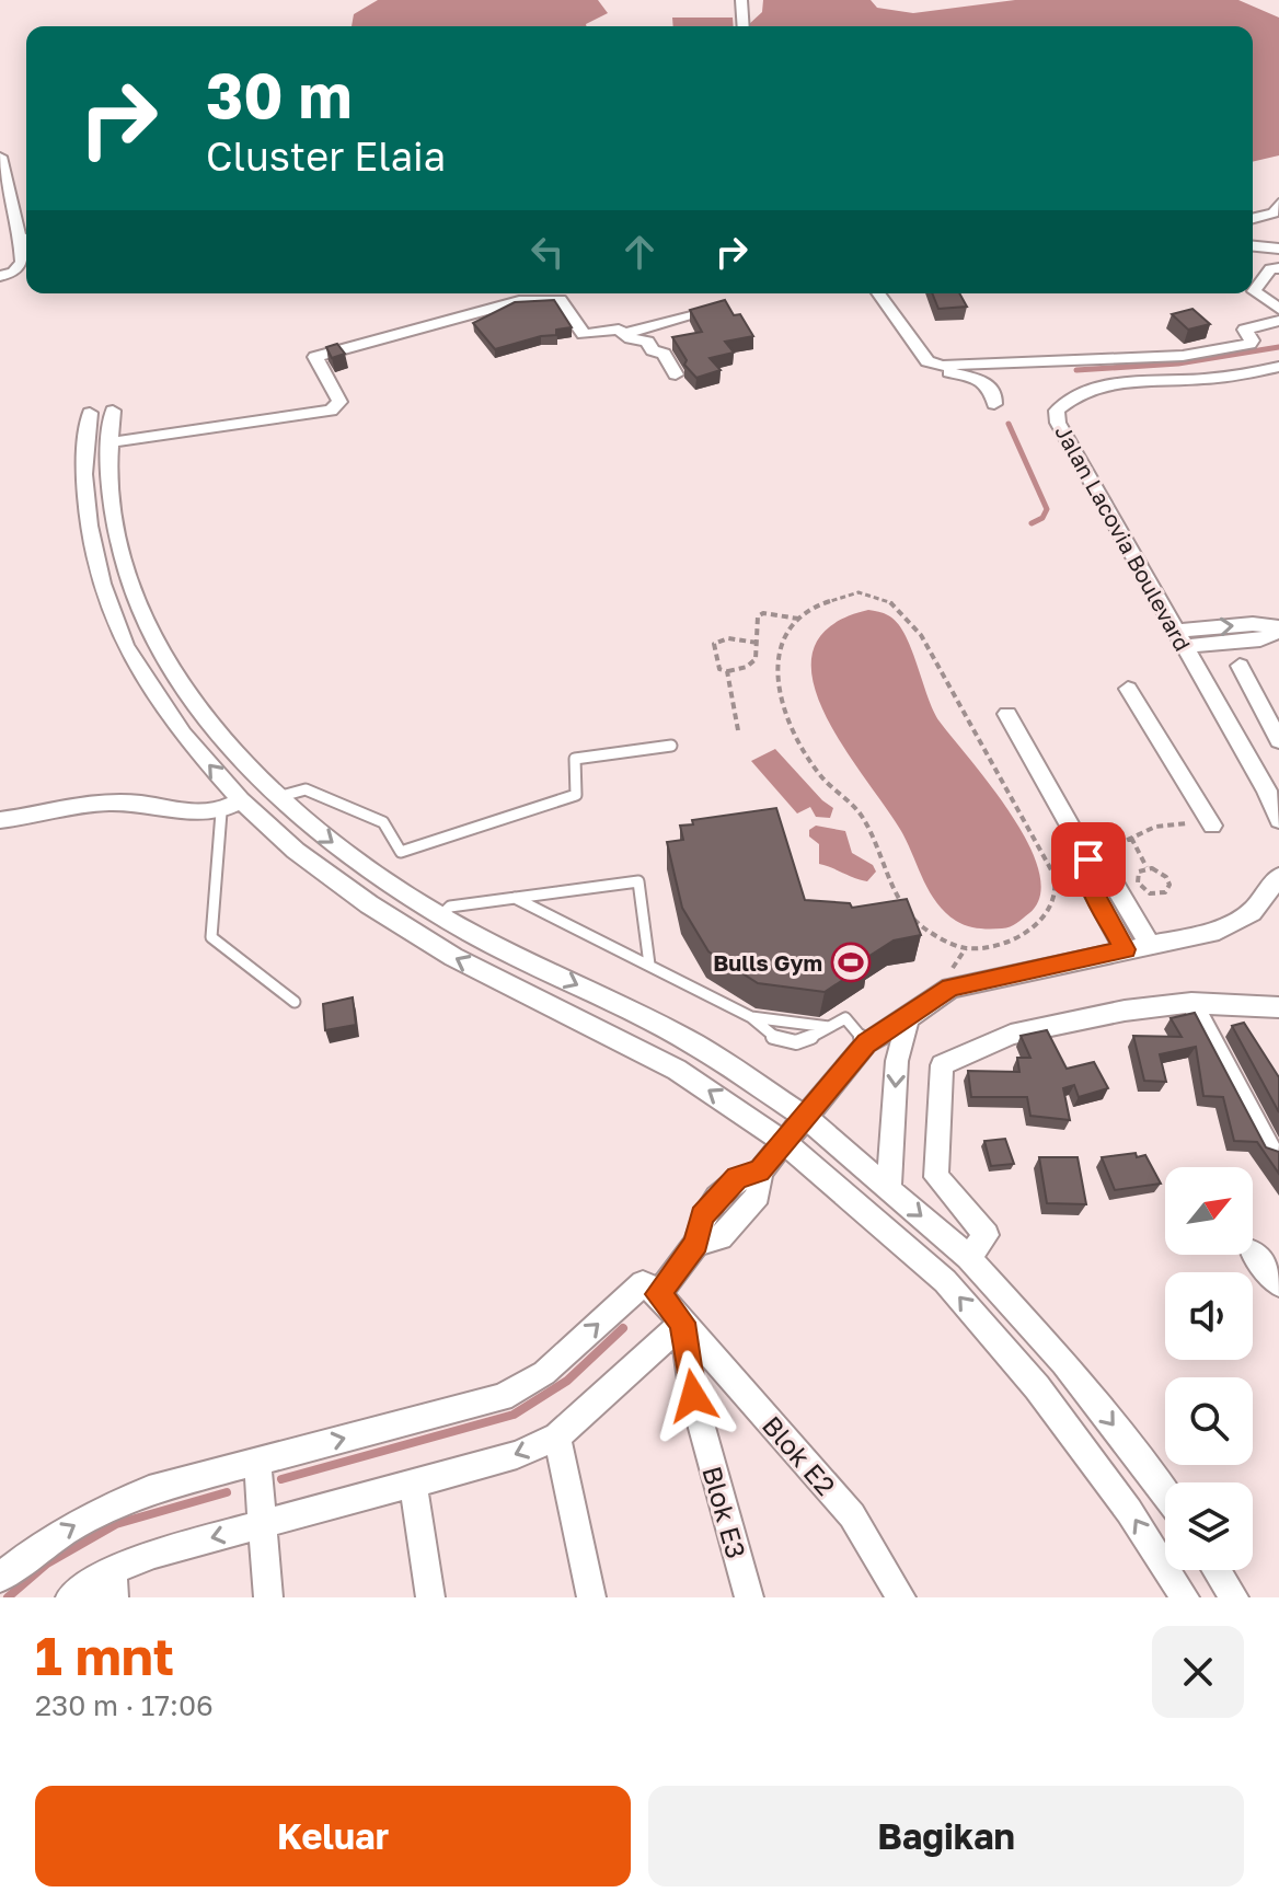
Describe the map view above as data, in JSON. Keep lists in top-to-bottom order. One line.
{"streets":{"street":["Jalan Lacovia Boulevard","Blok E2","Blok E3"]},"crossings":[["Blok E2","Blok E3"]],"places":{"sports":["Bulls Gym"]},"north":"top right","page":{"turn":["30 m","Cluster Elaia"],"heading":["1 mnt","230 m · 17:06"],"buttons":["Keluar","Bagikan"]}}
